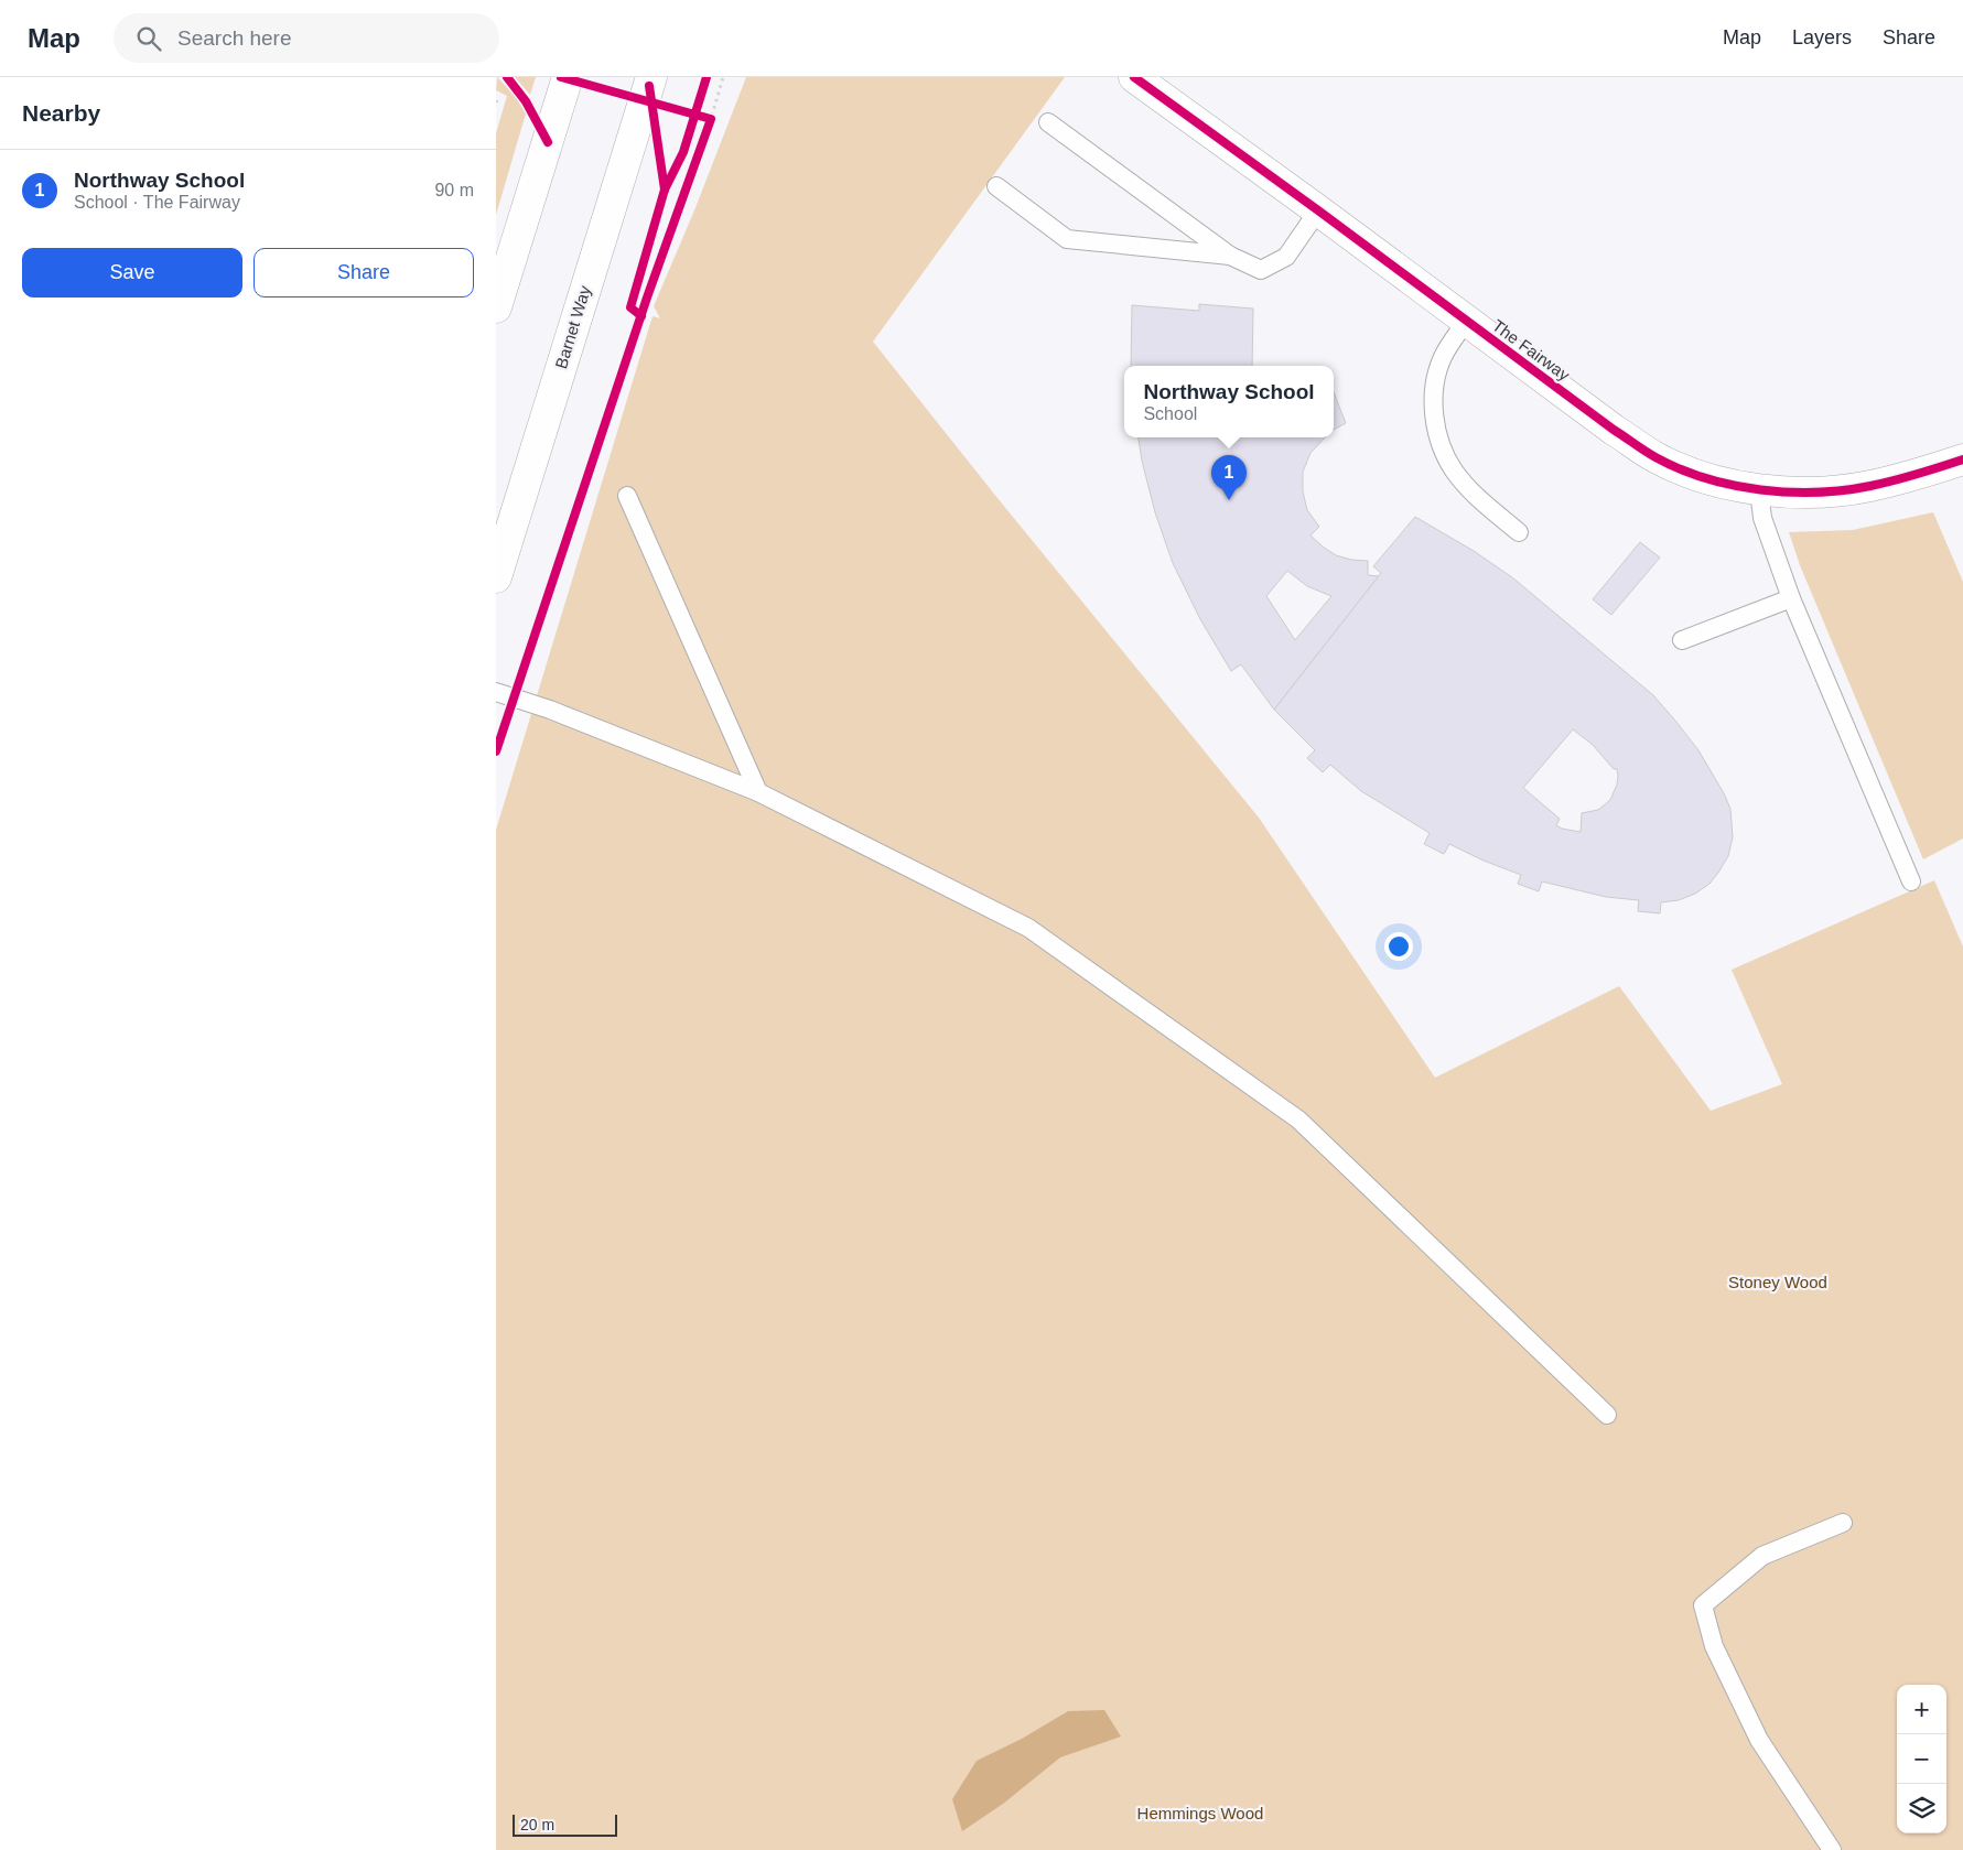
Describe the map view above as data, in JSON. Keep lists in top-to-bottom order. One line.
{"streets":{"main road":["Barnet Way","The Fairway"]},"parks":["Stoney Wood","Hemmings Wood"],"scale_bar":"20 m","page":{"header":"Map","search":"Search here","nav":["Map","Layers","Share"],"heading":"Nearby","list":[{"mark":"1","name":"Northway School","note":"School · The Fairway","value":"90 m"}],"buttons":["Save","Share"],"popup":["Northway School","School"],"pins":"1","map_buttons":["+","−"],"scale":"20 m"}}
